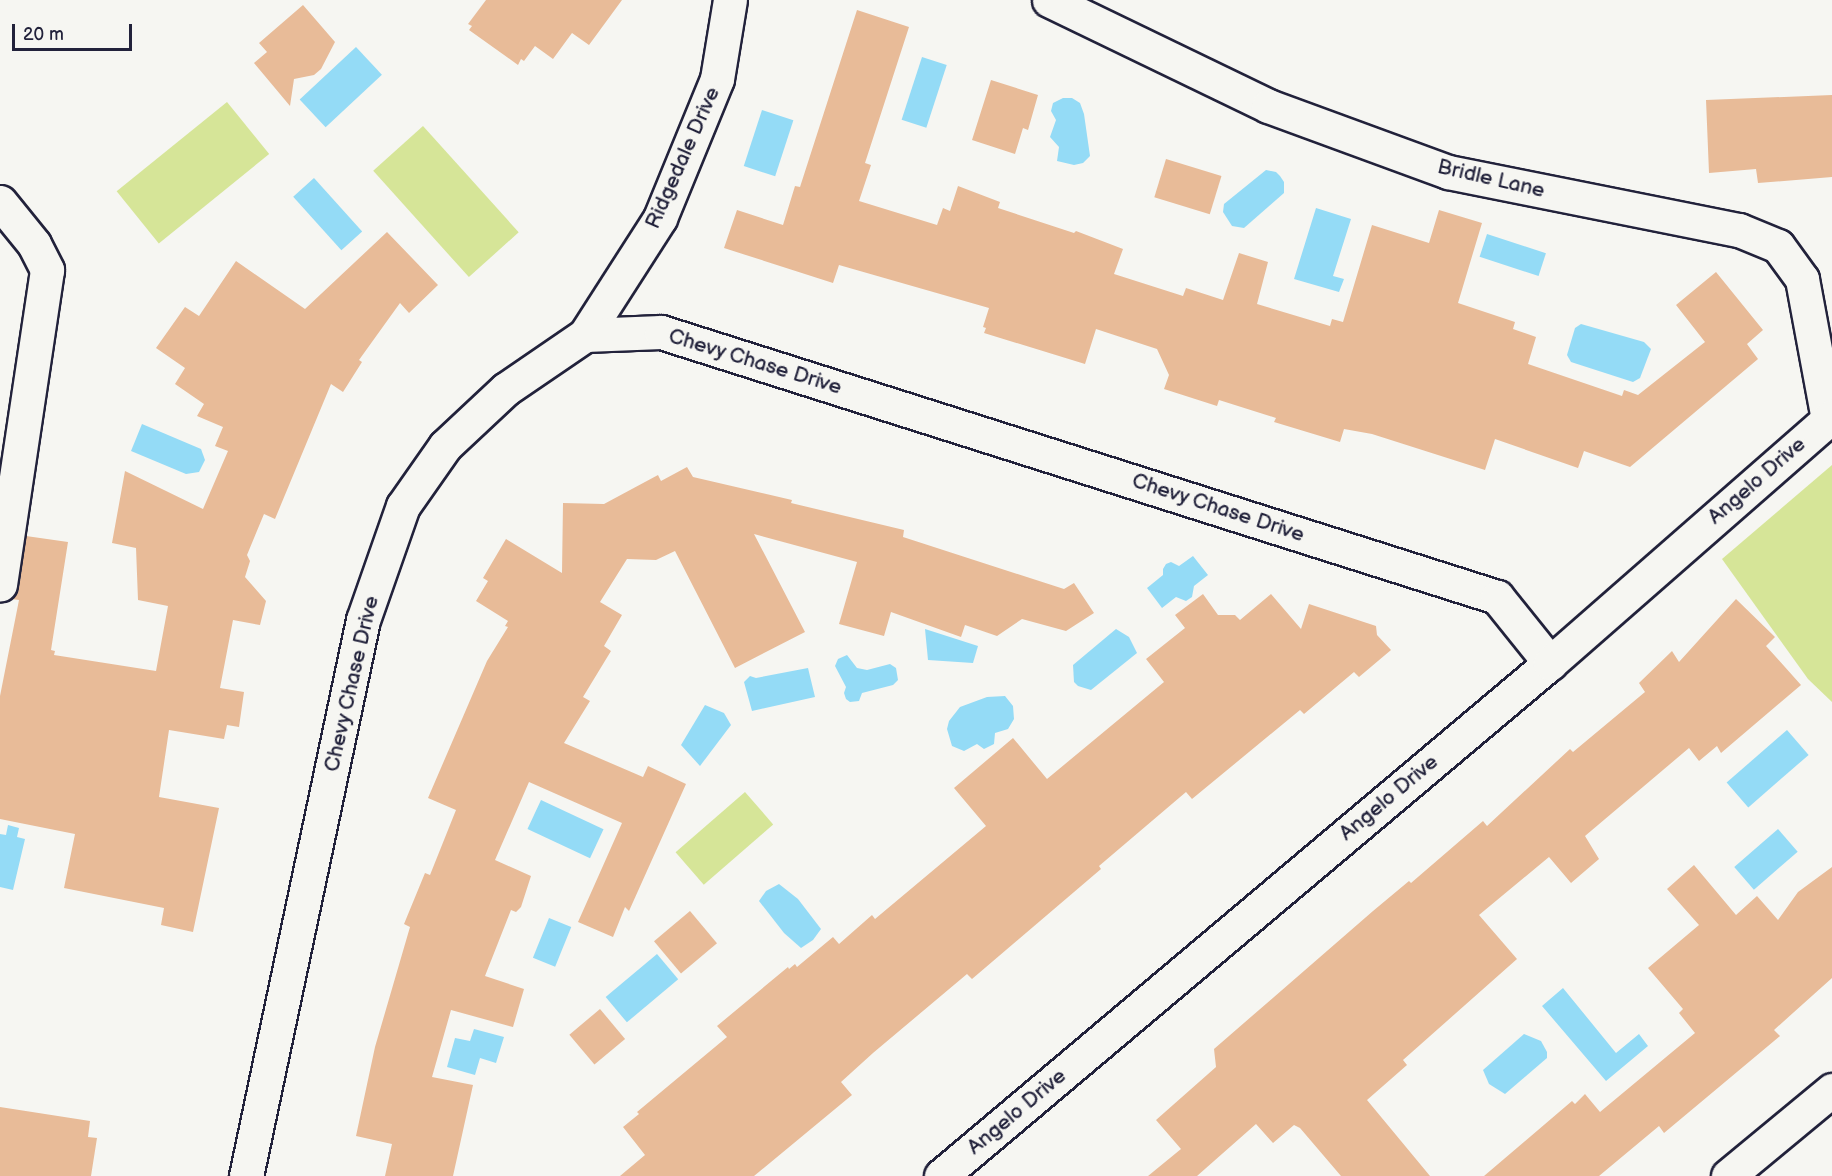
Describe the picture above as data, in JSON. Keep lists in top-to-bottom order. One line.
{"streets":{"street":["Ridgedale Drive","Bridle Lane","Chevy Chase Drive","Angelo Drive"]},"crossings":[["Ridgedale Drive","Chevy Chase Drive"],["Bridle Lane","Angelo Drive"],["Chevy Chase Drive","Angelo Drive"]],"scale_bar":"20 m"}
